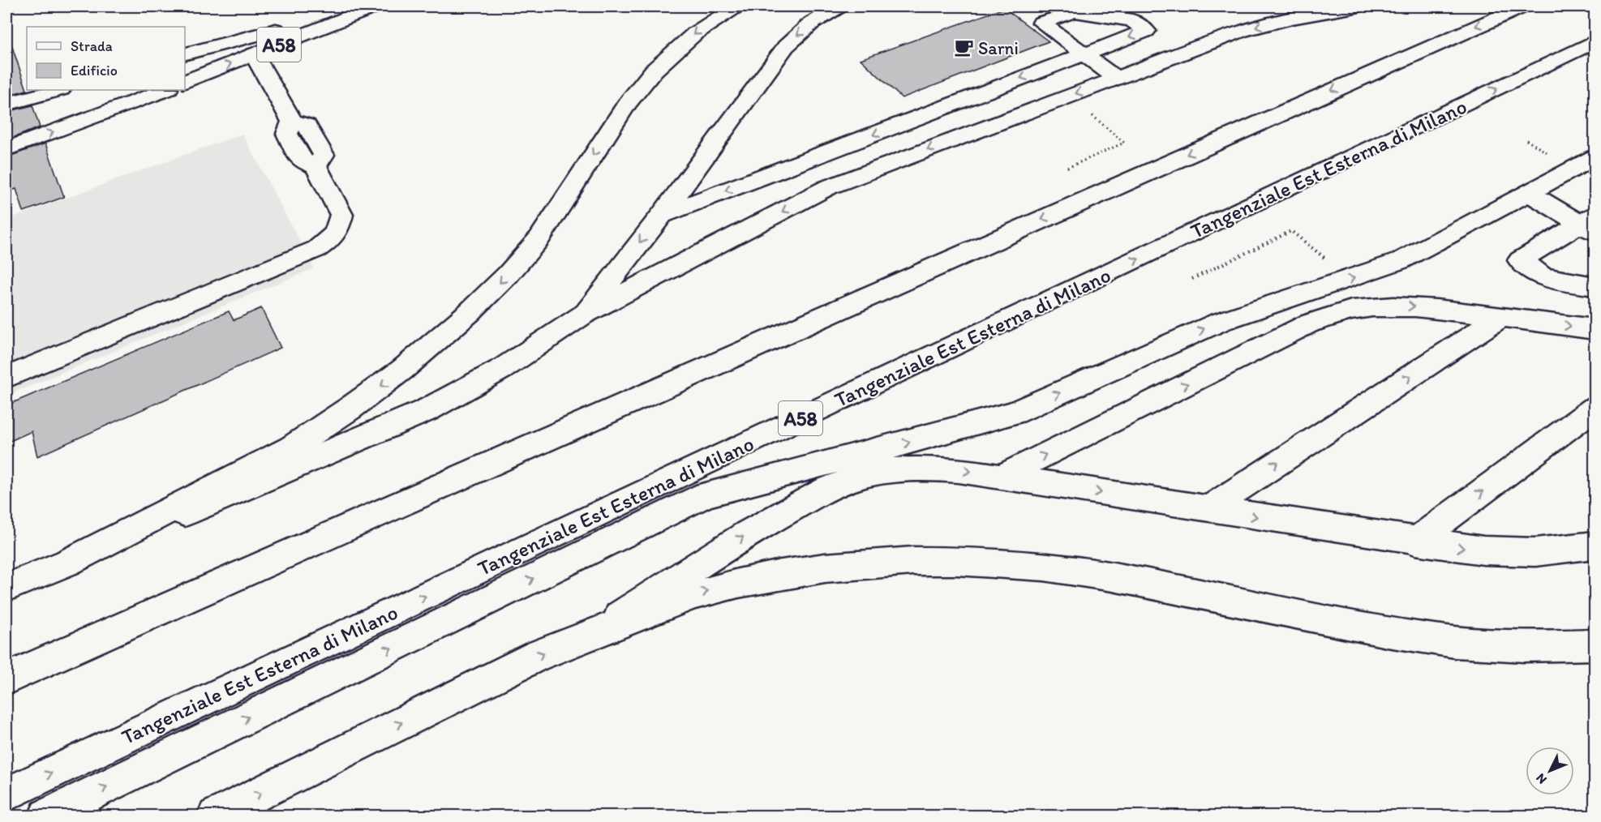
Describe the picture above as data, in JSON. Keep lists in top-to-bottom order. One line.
{"streets":{"main road":["A58","Tangenziale Est Esterna di Milano"]},"places":{"cafe":["Sarni"]},"legend":["Strada","Edificio"],"north":"bottom left"}
